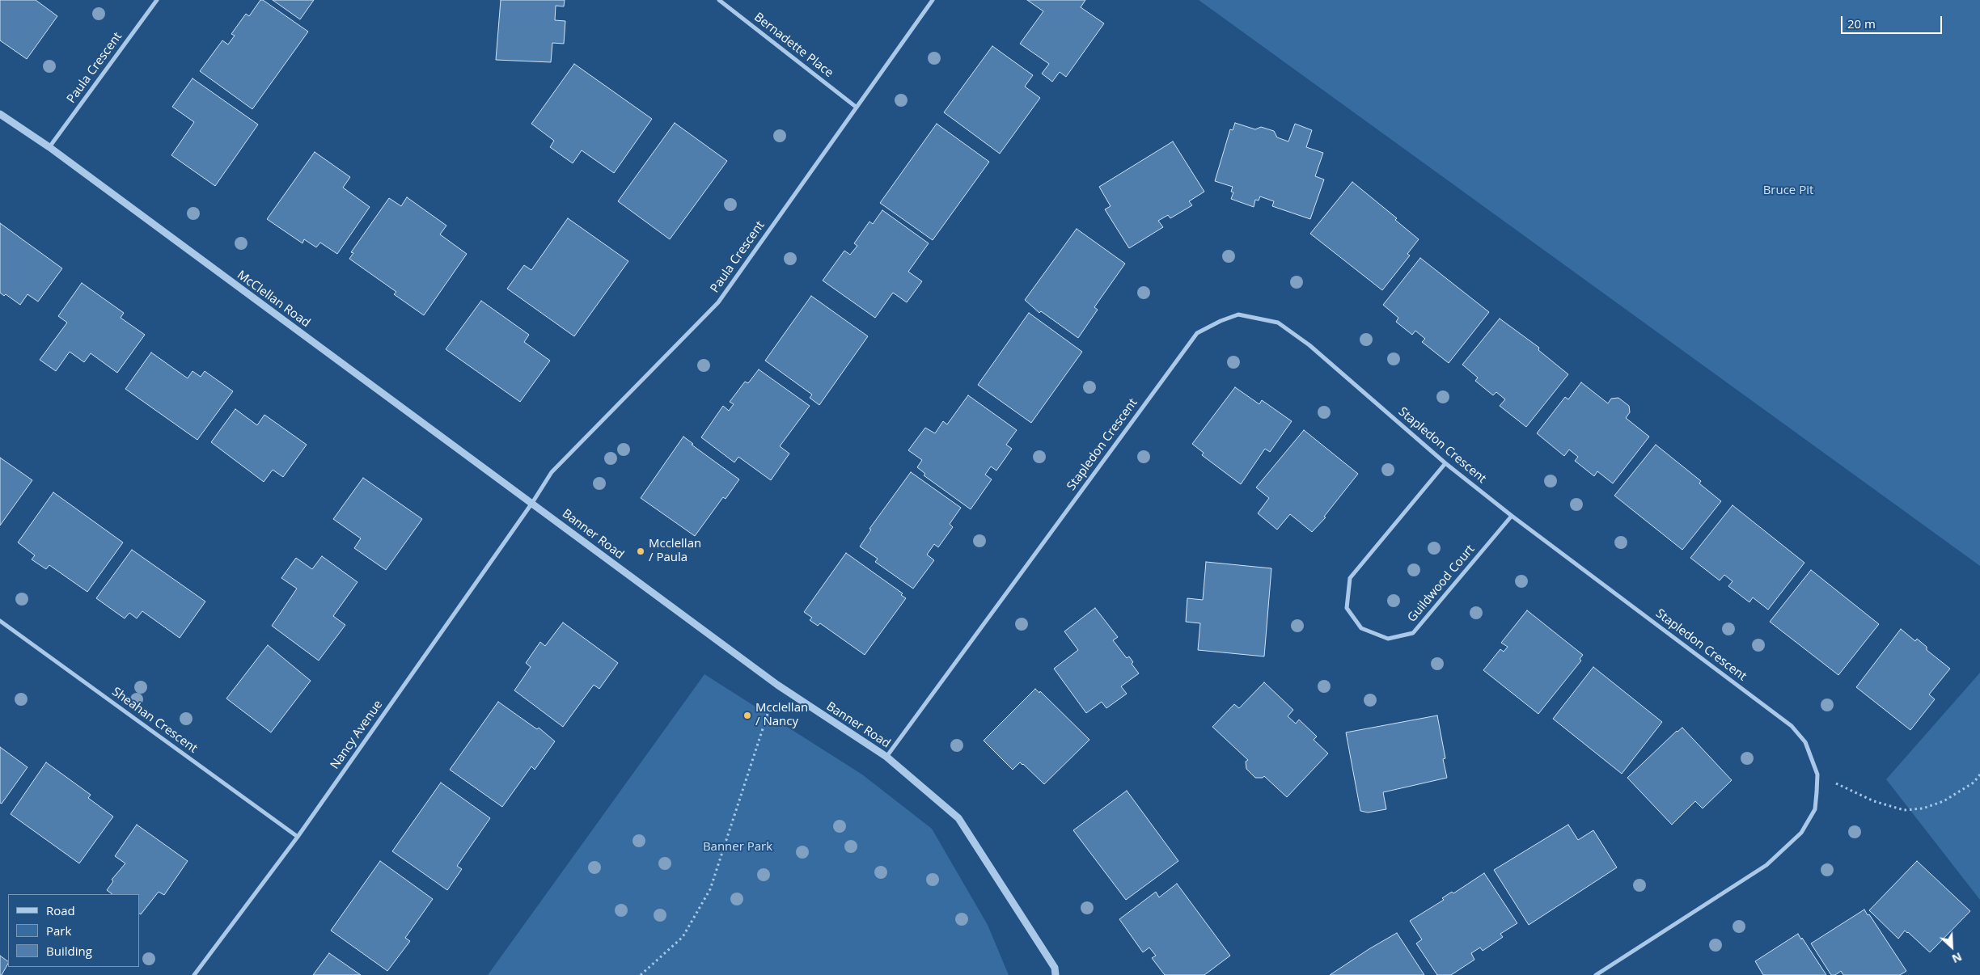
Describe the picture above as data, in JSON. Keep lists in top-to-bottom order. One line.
{"streets":{"street":["Bernadette Place","Paula Crescent","McClellan Road","Stapledon Crescent","Banner Road","Guildwood Court","Sheahan Crescent","Nancy Avenue"]},"crossings":[["Bernadette Place","Paula Crescent"],["Paula Crescent","McClellan Road"],["Paula Crescent","Banner Road"],["Paula Crescent","Nancy Avenue"],["McClellan Road","Banner Road"],["McClellan Road","Nancy Avenue"],["Stapledon Crescent","Banner Road"],["Stapledon Crescent","Guildwood Court"],["Banner Road","Nancy Avenue"],["Sheahan Crescent","Nancy Avenue"]],"parks":["Bruce Pit","Banner Park"],"places":["Mcclellan / Paula","Mcclellan / Nancy"],"legend":["Road","Park","Building"],"scale_bar":"20 m","north":"bottom right"}
